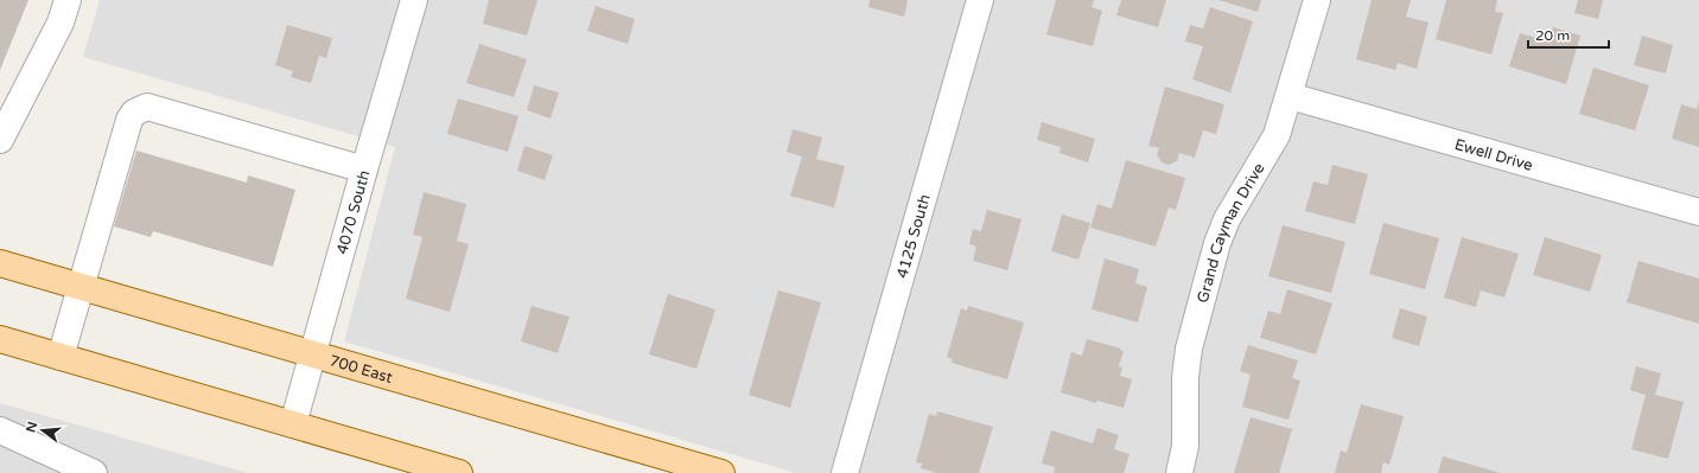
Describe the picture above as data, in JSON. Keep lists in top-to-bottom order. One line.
{"streets":{"main road":["700 East"],"street":["Ewell Drive","4070 South","Grand Cayman Drive","4125 South"]},"crossings":[["Ewell Drive","Grand Cayman Drive"],["4070 South","700 East"]],"scale_bar":"20 m","north":"left"}
